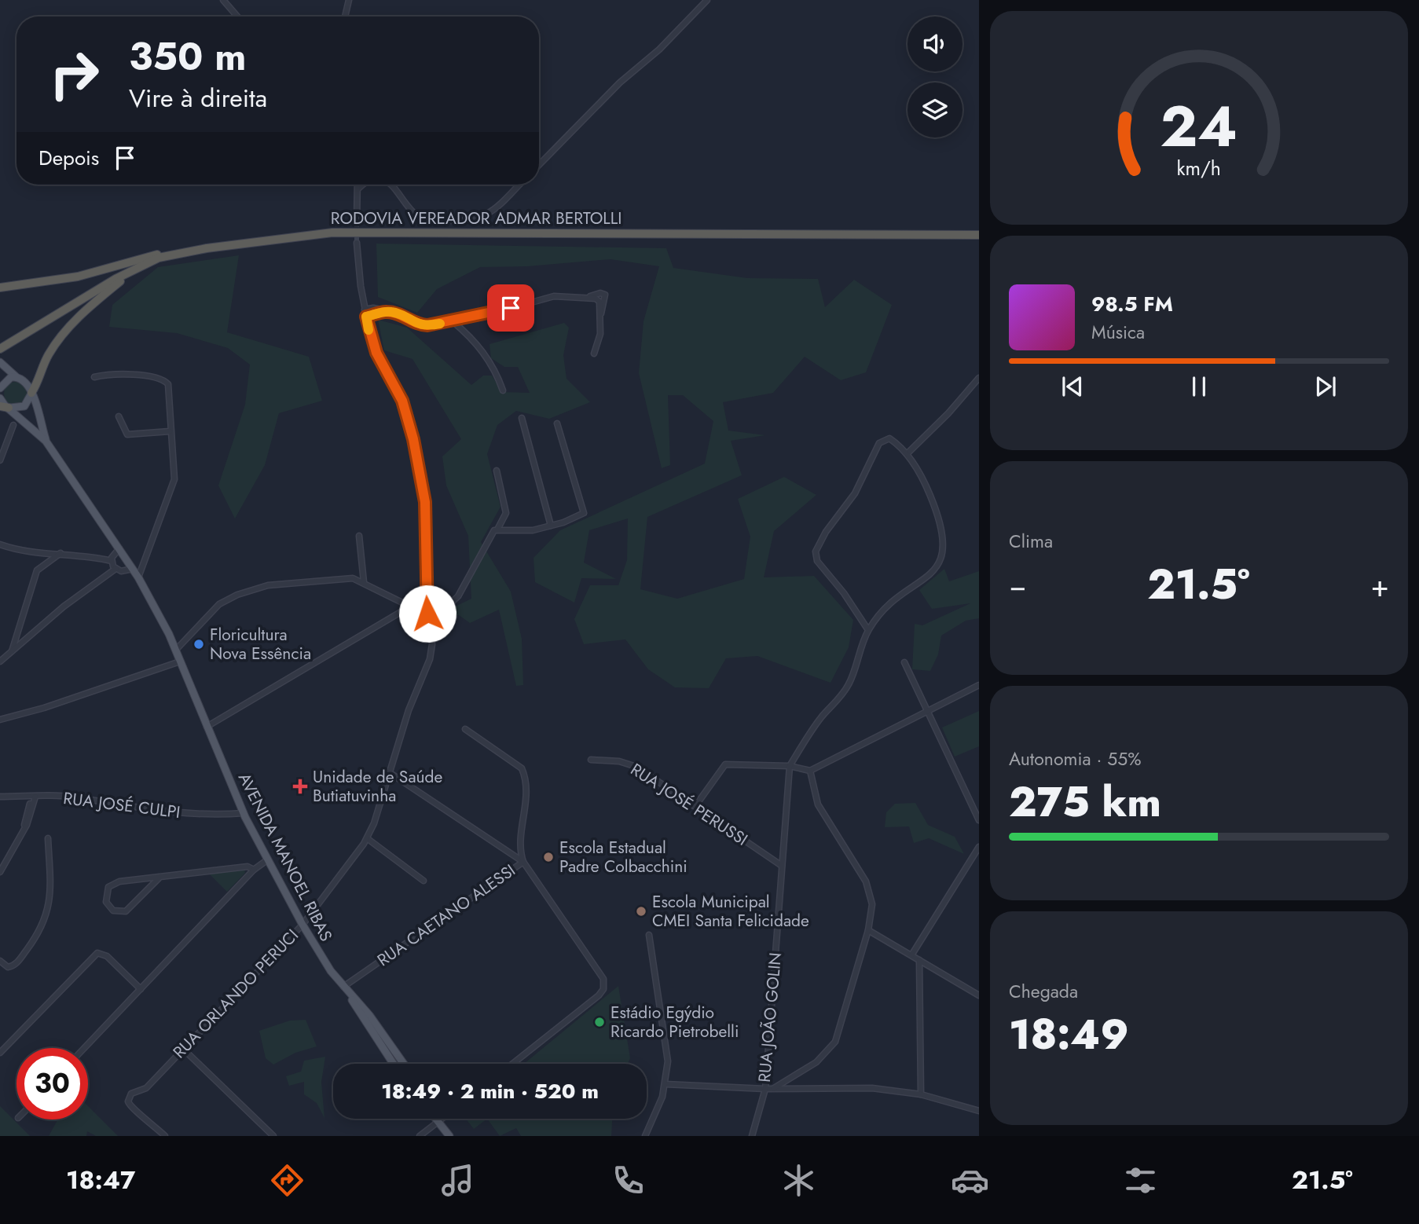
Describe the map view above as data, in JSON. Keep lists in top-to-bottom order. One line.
{"streets":{"highway":["RODOVIA VEREADOR ADMAR BERTOLLI"],"main road":["AVENIDA MANOEL RIBAS"],"street":["RUA JOSÉ PERUSSI","RUA JOSÉ CULPI","RUA CAETANO ALESSI","RUA ORLANDO PERUCI","RUA JOÃO GOLIN"]},"crossings":[["RUA JOSÉ PERUSSI","RUA JOÃO GOLIN"],["RUA JOSÉ CULPI","AVENIDA MANOEL RIBAS"],["AVENIDA MANOEL RIBAS","RUA CAETANO ALESSI"],["AVENIDA MANOEL RIBAS","RUA ORLANDO PERUCI"]],"places":{"other":["Floricultura Nova Essência","Escola Estadual Padre Colbacchini","Escola Municipal CMEI Santa Felicidade","Estádio Egýdio Ricardo Pietrobelli"],"health":["Unidade de Saúde Butiatuvinha"]},"page":{"turn":["350 m","Vire à direita"],"then":"Depois","song":["98.5 FM","Música"],"tile":["Clima",["Autonomia · 55%","275 km"],["Chegada","18:49"]],"heat":["−","21.5°","+"],"limit":"30","trip":"18:49 · 2 min · 520 m","tabs":["18:47","21.5°"],"gauge":["24","km/h"]}}
